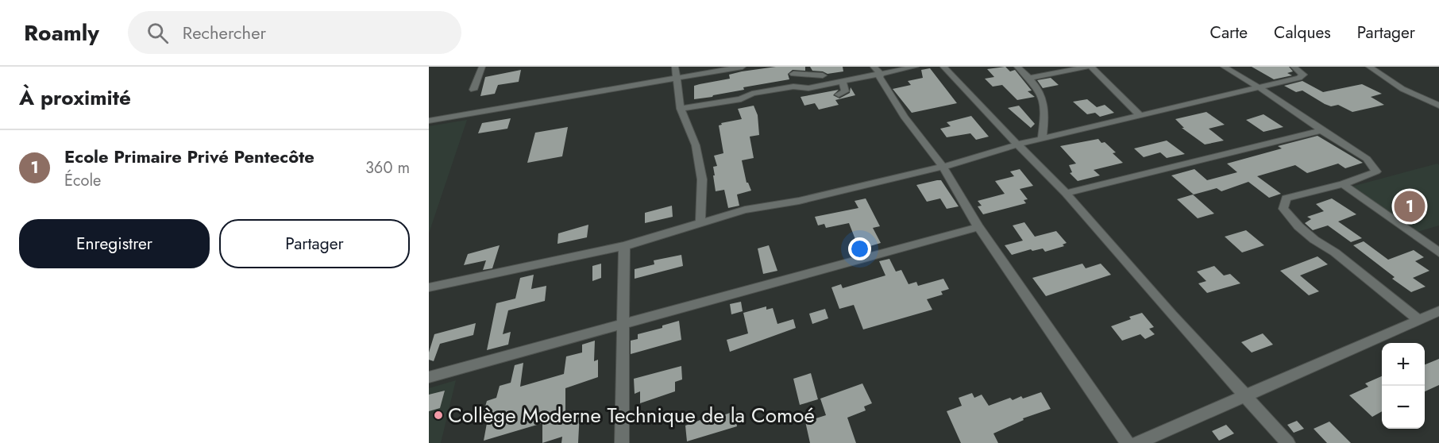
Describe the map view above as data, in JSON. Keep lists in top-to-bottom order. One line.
{"places":["Collège Moderne Technique de la Comoé"],"page":{"header":"Roamly","search":"Rechercher","nav":["Carte","Calques","Partager"],"heading":"À proximité","list":[{"mark":"1","name":"Ecole Primaire Privé Pentecôte","note":"École","value":"360 m"}],"pins":"1","buttons":["Enregistrer","Partager"],"map_buttons":["+","−"]}}
